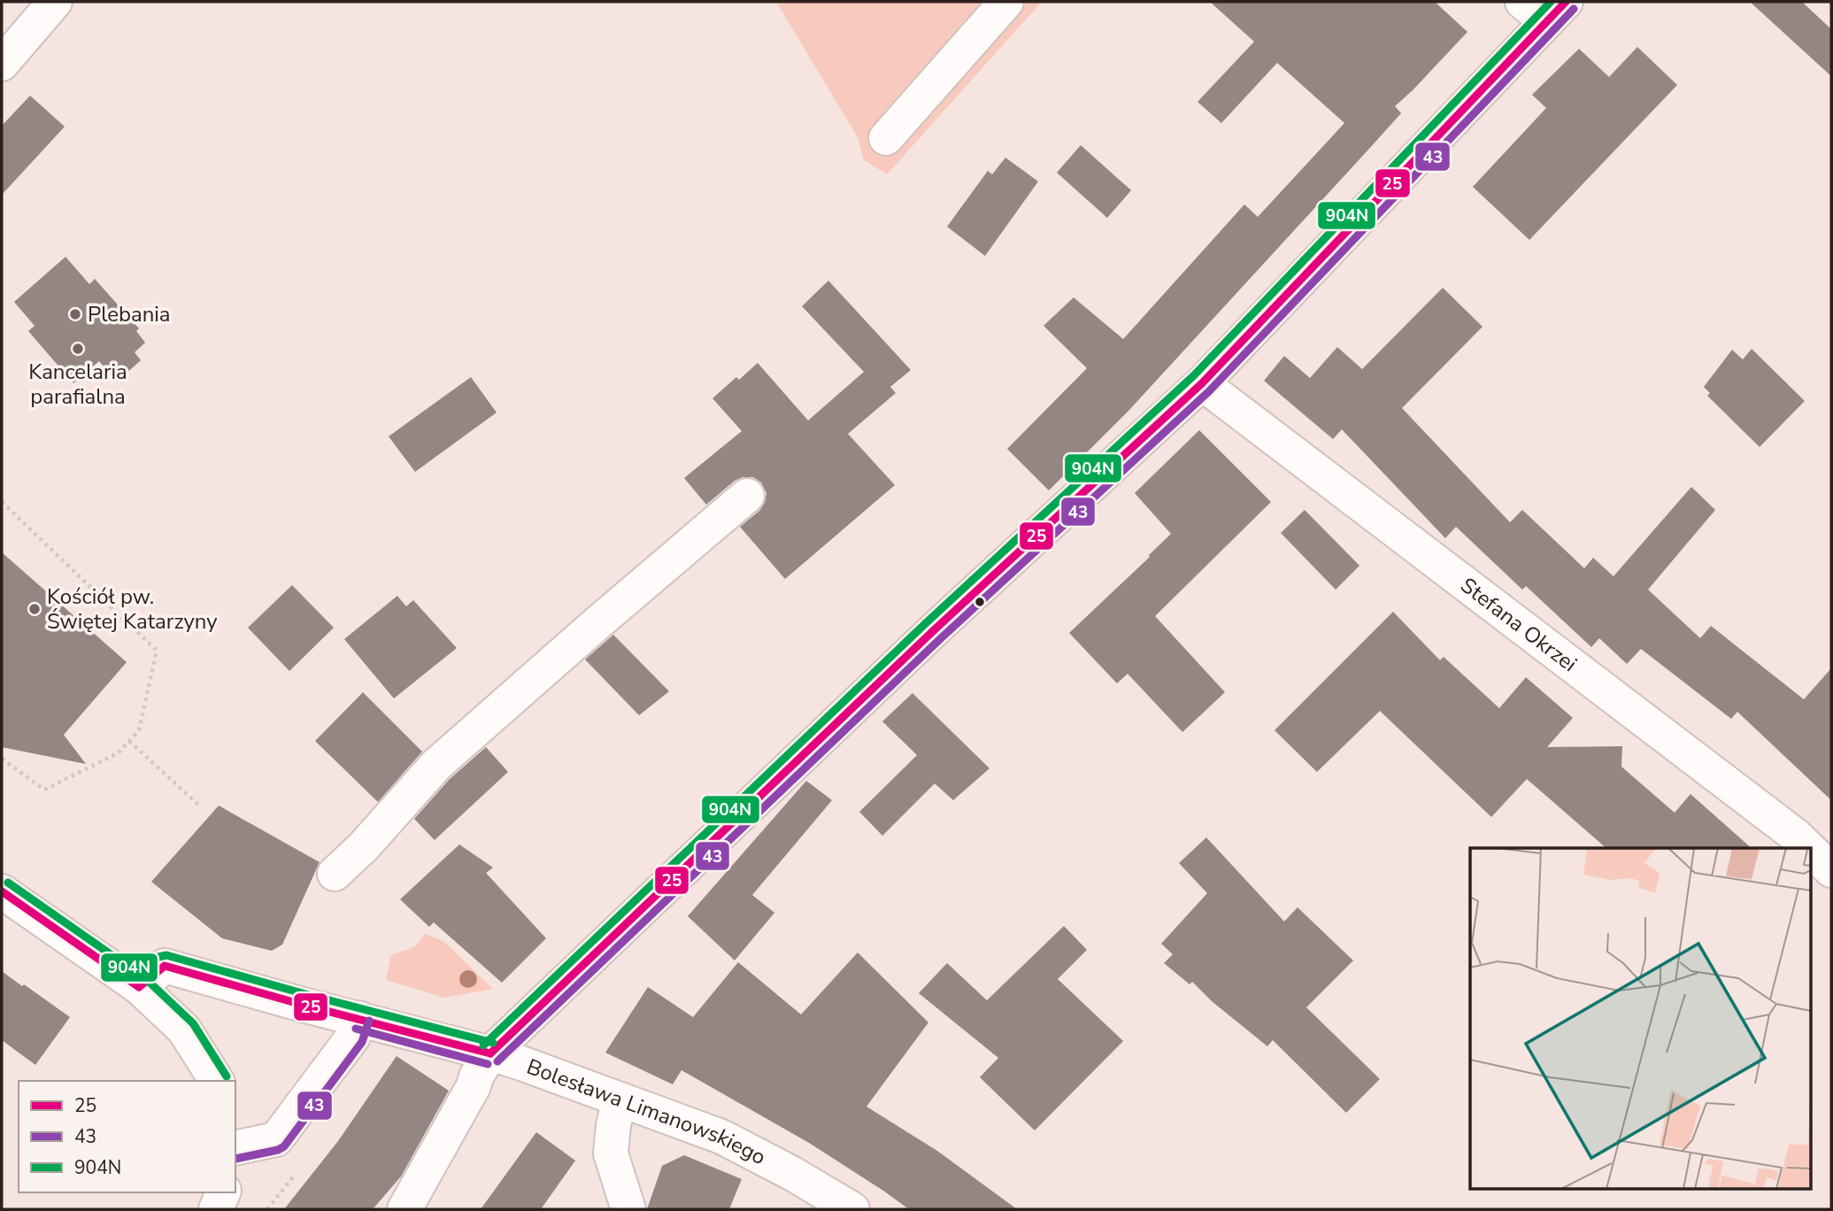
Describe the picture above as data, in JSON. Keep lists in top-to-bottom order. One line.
{"streets":{"street":["Stefana Okrzei","Bolesława Limanowskiego"]},"places":["Plebania","Kancelaria parafialna","Kościół pw. Świętej Katarzyny"],"lines":["transit line 25","transit line 904N","transit line 43"],"legend":["25","43","904N"]}
